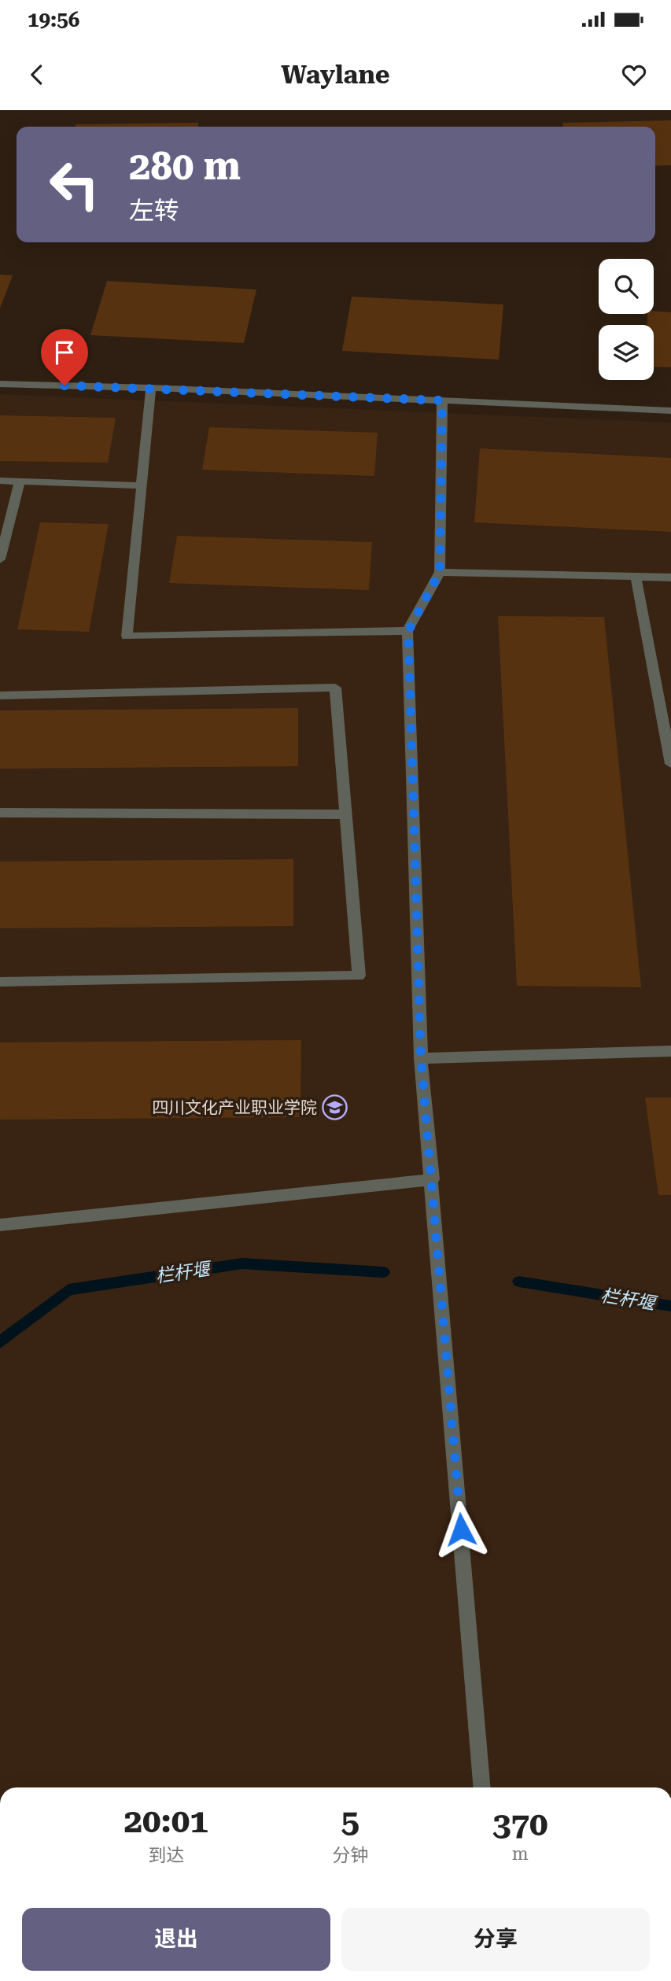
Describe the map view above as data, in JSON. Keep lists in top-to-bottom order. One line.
{"water":["栏杆堰"],"places":{"school or university":["四川文化产业职业学院"]},"page":{"status":"19:56","header":"Waylane","turn":["280 m","左转"],"eta":["20:01","到达","5","分钟","370","m"],"buttons":["退出","分享"]}}
